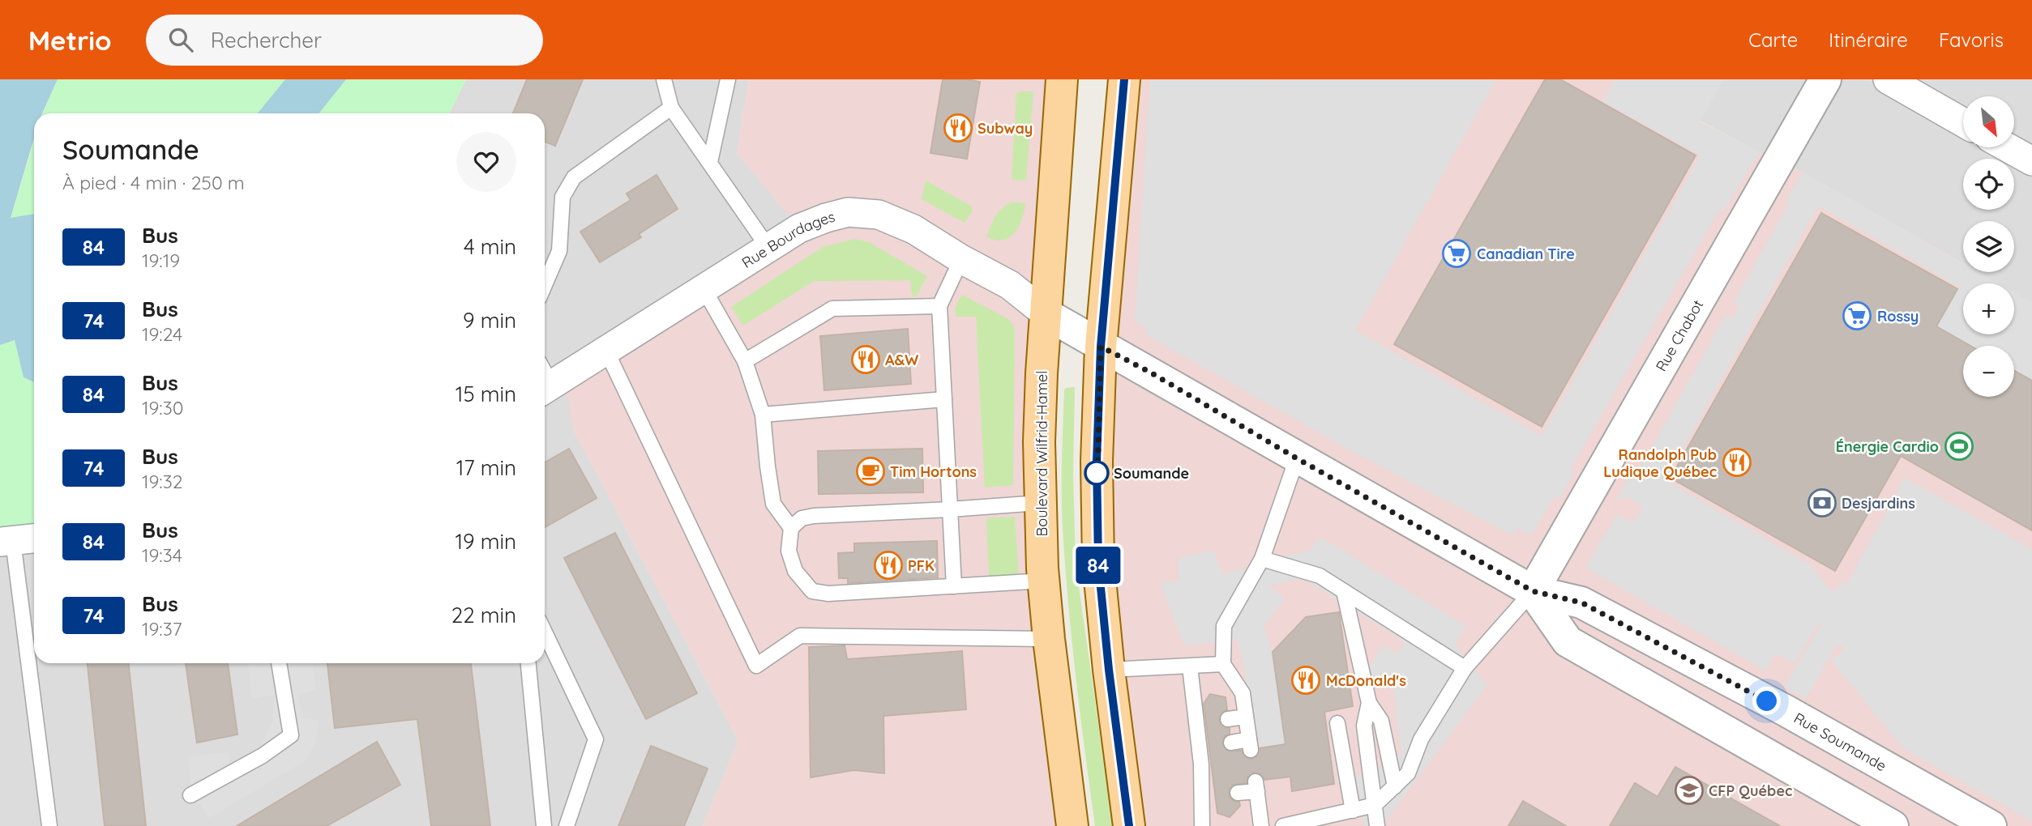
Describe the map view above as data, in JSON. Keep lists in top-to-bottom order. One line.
{"streets":{"main road":["Boulevard Wilfrid-Hamel"],"street":["Rue Bourdages","Rue Chabot","Rue Soumande"]},"crossings":[["Rue Bourdages","Boulevard Wilfrid-Hamel"],["Rue Bourdages","Rue Soumande"],["Rue Chabot","Rue Soumande"],["Boulevard Wilfrid-Hamel","Rue Soumande"]],"places":{"restaurant":["Subway","A&W","Randolph Pub Ludique Québec","PFK","McDonald's"],"supermarket":["Canadian Tire","Rossy"],"sports":["Énergie Cardio"],"cafe":["Tim Hortons"],"other":["Soumande"],"bank":["Desjardins"],"school or university":["CFP Québec"]},"lines":["bus line 84"],"north":"bottom right","page":{"header":"Metrio","search":"Rechercher","nav":["Carte","Itinéraire","Favoris"],"on_map":"84","map_buttons":["+","−"],"heading":["Soumande","À pied · 4 min · 250 m"],"list":[{"mark":"84","name":"Bus","note":"19:19","value":"4 min"},{"mark":"74","name":"Bus","note":"19:24","value":"9 min"},{"mark":"84","name":"Bus","note":"19:30","value":"15 min"},{"mark":"74","name":"Bus","note":"19:32","value":"17 min"},{"mark":"84","name":"Bus","note":"19:34","value":"19 min"},{"mark":"74","name":"Bus","note":"19:37","value":"22 min"}]}}
